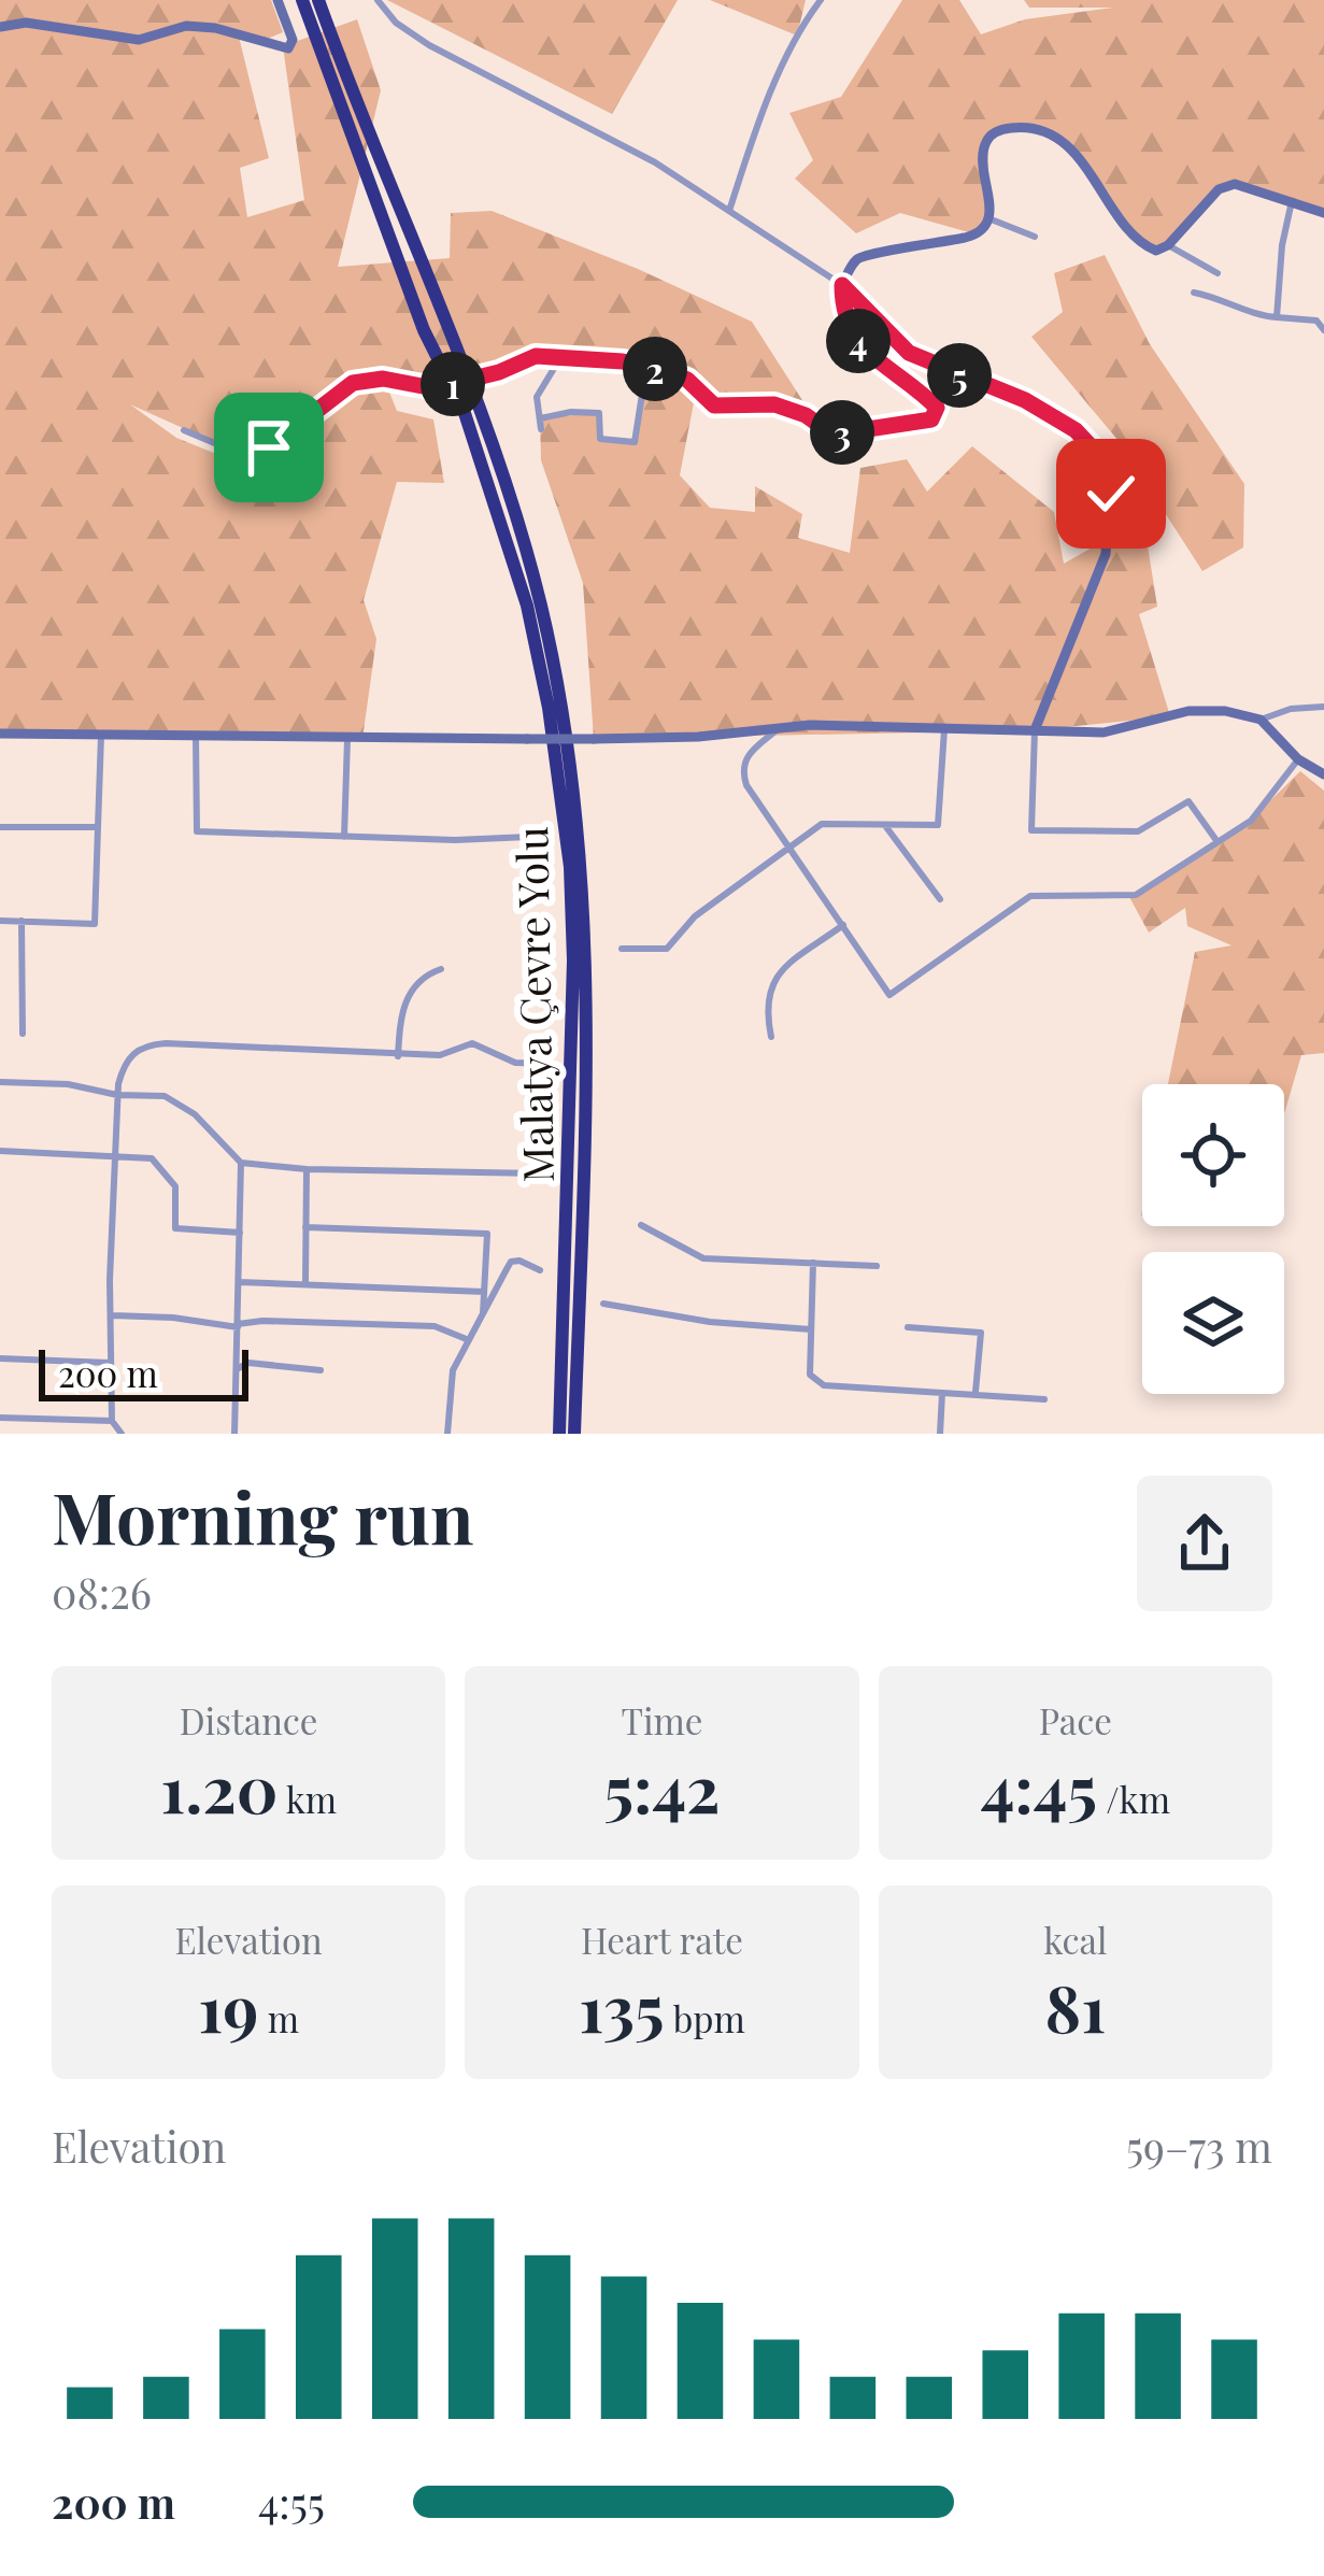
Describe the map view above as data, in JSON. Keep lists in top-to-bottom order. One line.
{"streets":{"highway":["Malatya Çevre Yolu"]},"scale_bar":"200 m","page":{"pins":["4","2","5","1","3"],"scale":"200 m","heading":["Morning run","08:26"],"stats":[["Distance","1.20 km"],["Time","5:42"],["Pace","4:45 /km"],["Elevation","19 m"],["Heart rate","135 bpm"],["kcal","81"]],"chart":["Elevation","59–73 m"],"list":[{"name":"200 m","note":"4:55"}]}}
